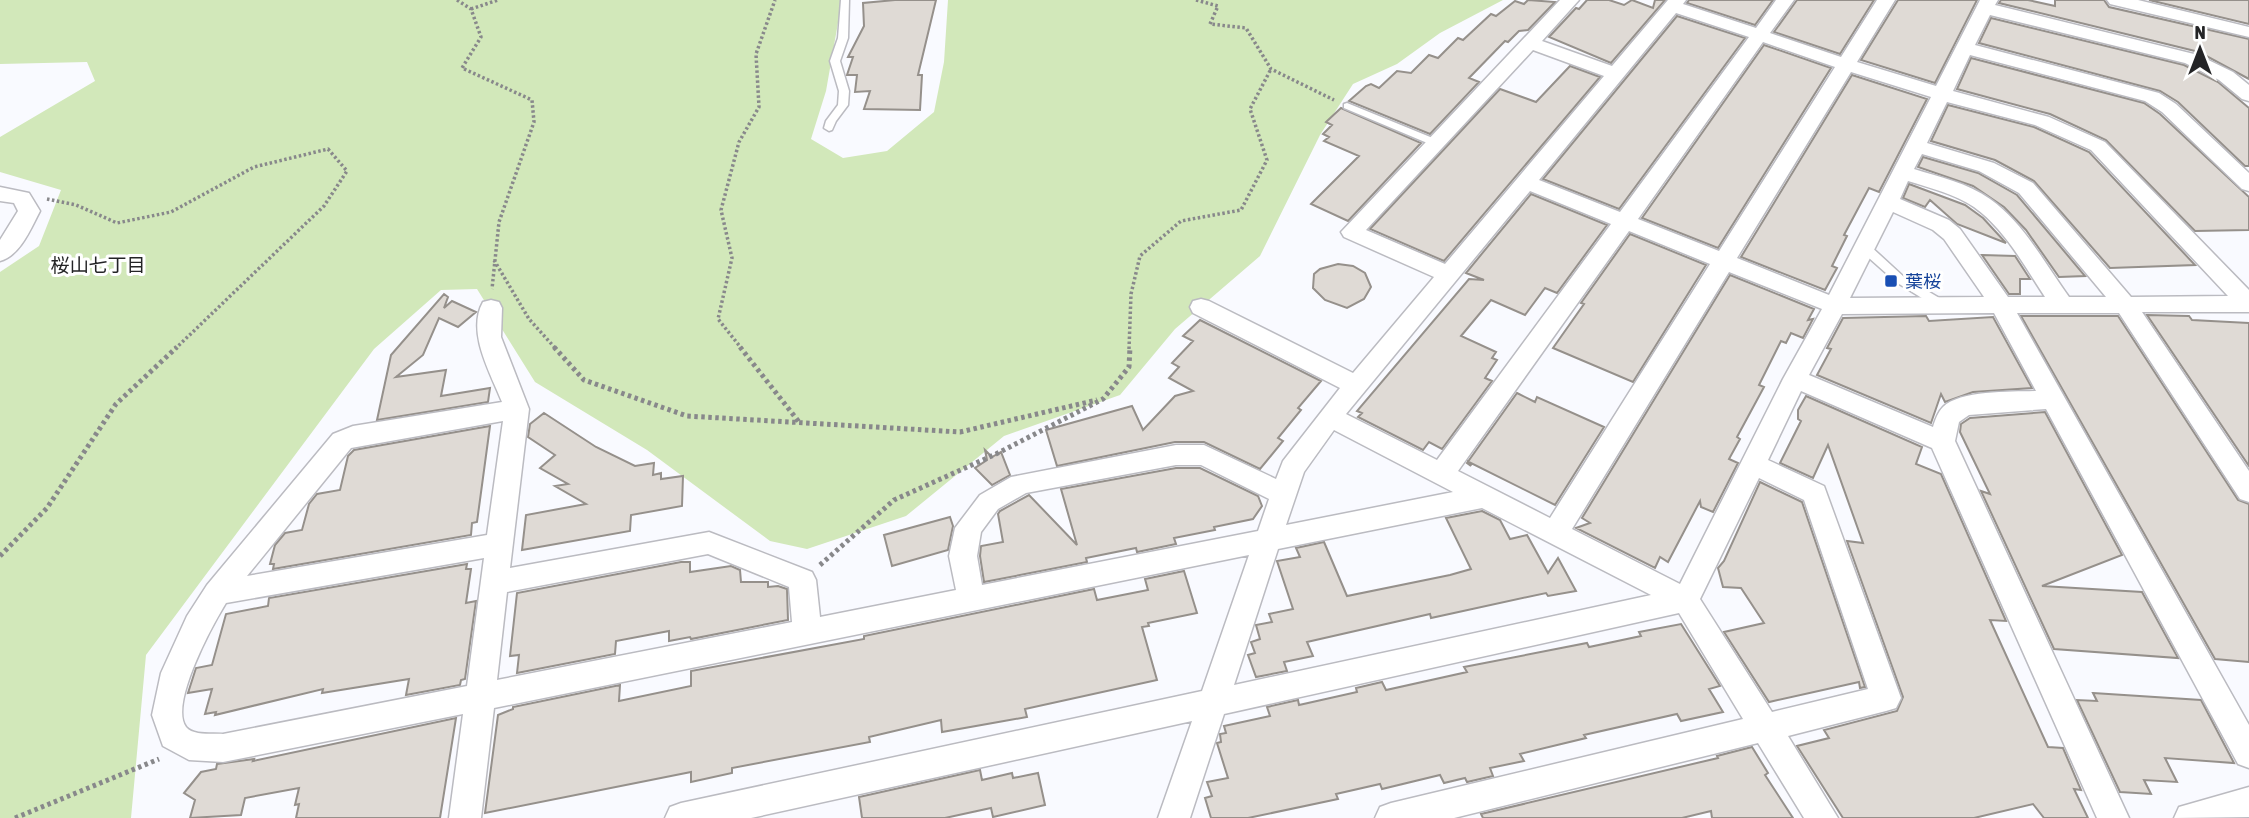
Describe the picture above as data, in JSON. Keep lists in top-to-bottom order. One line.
{"districts":["桜山七丁目"],"places":{"transit":["葉桜"]},"north":"top"}
